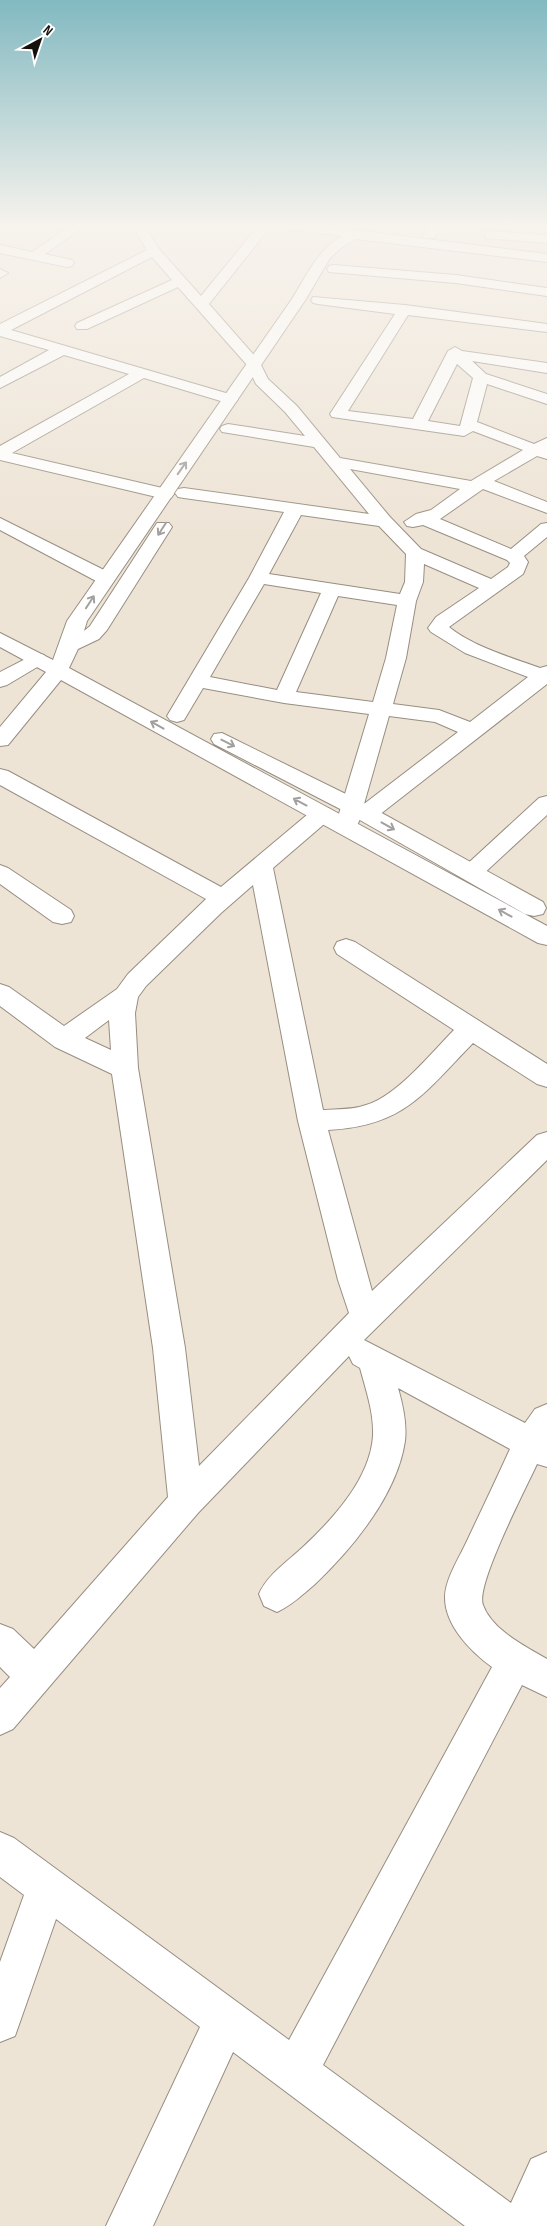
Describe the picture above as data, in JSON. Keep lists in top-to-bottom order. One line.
{"north":"top right"}
